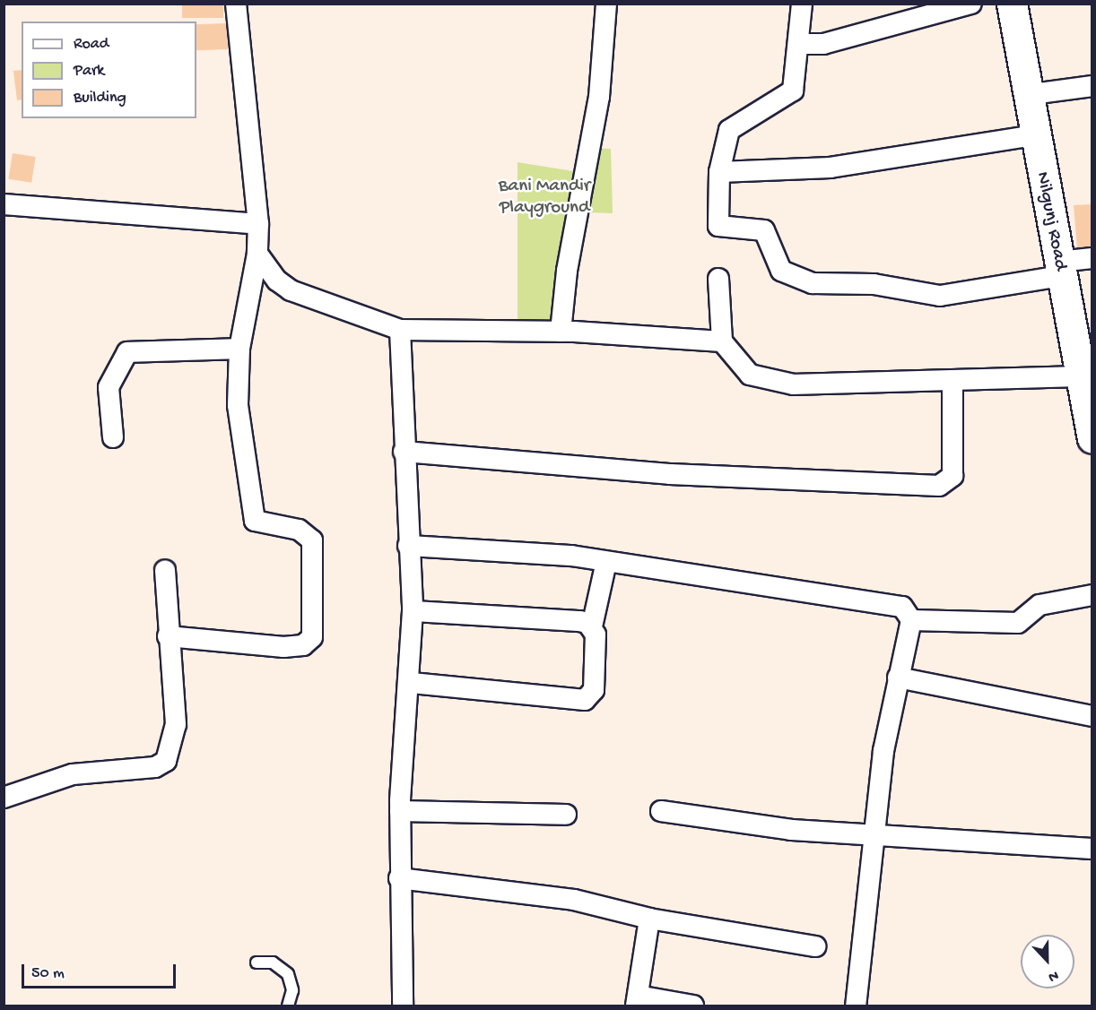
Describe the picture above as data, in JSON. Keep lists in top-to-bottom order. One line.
{"streets":{"street":["Nilgunj Road"]},"parks":["Bani Mandir Playground"],"legend":["Road","Park","Building"],"scale_bar":"50 m","north":"bottom"}
